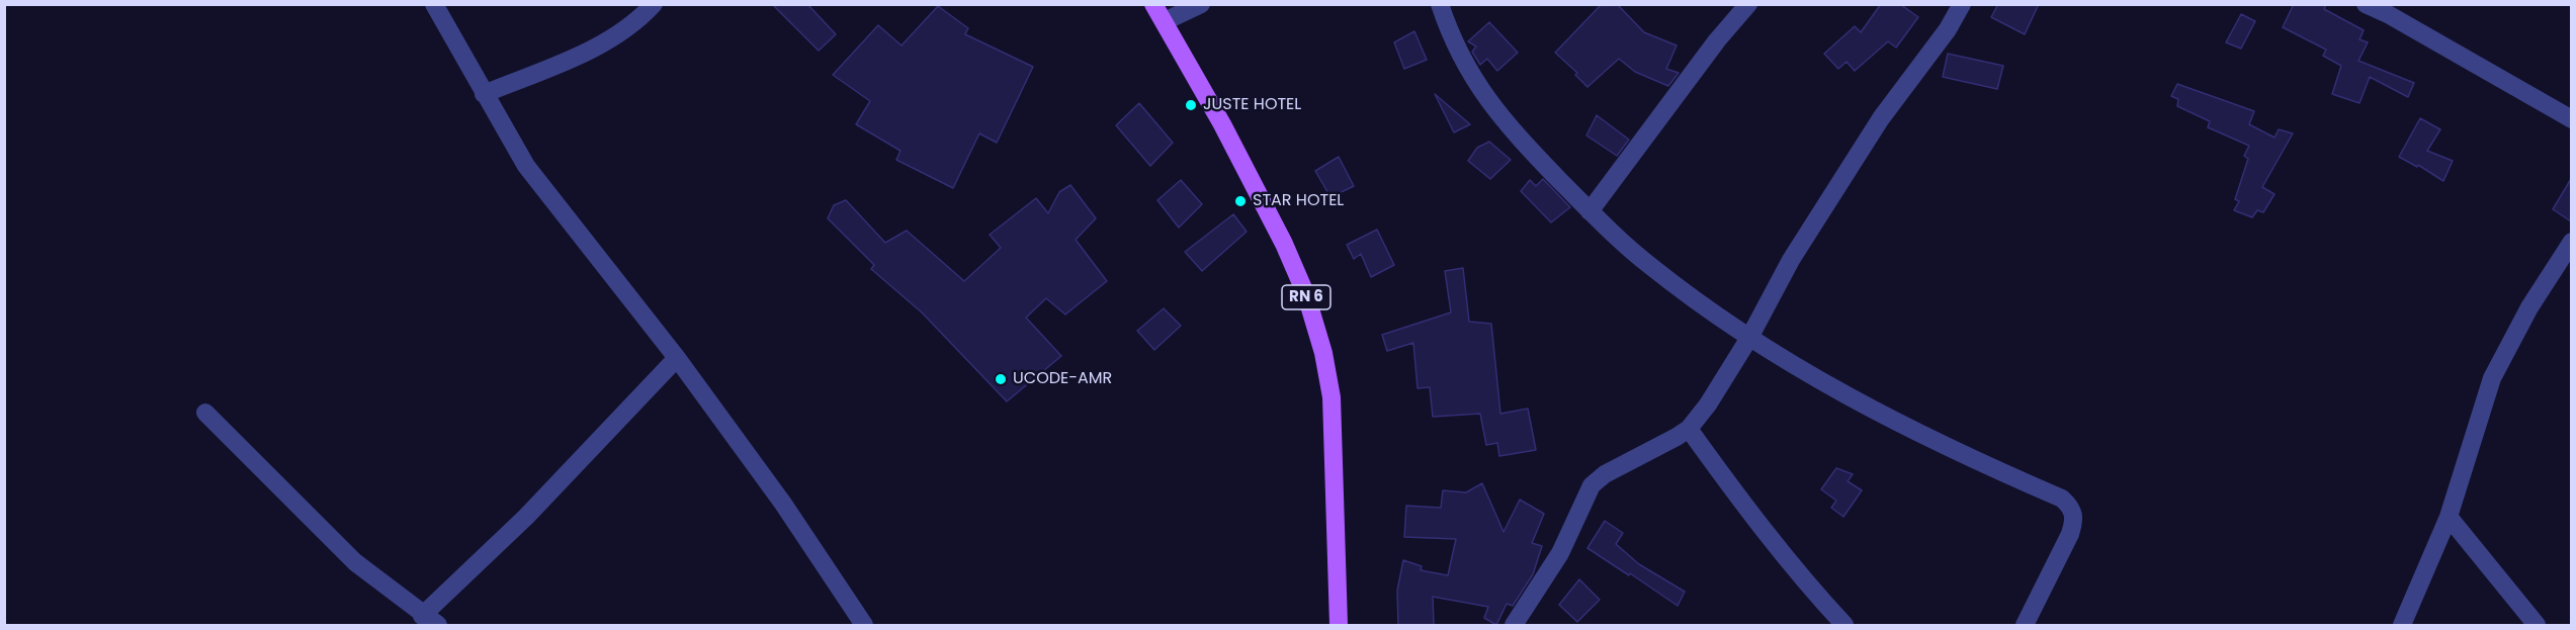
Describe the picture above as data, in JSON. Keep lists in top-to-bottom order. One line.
{"streets":{"main road":["RN 6"]},"places":["JUSTE HOTEL","STAR HOTEL","UCODE-AMR"]}
